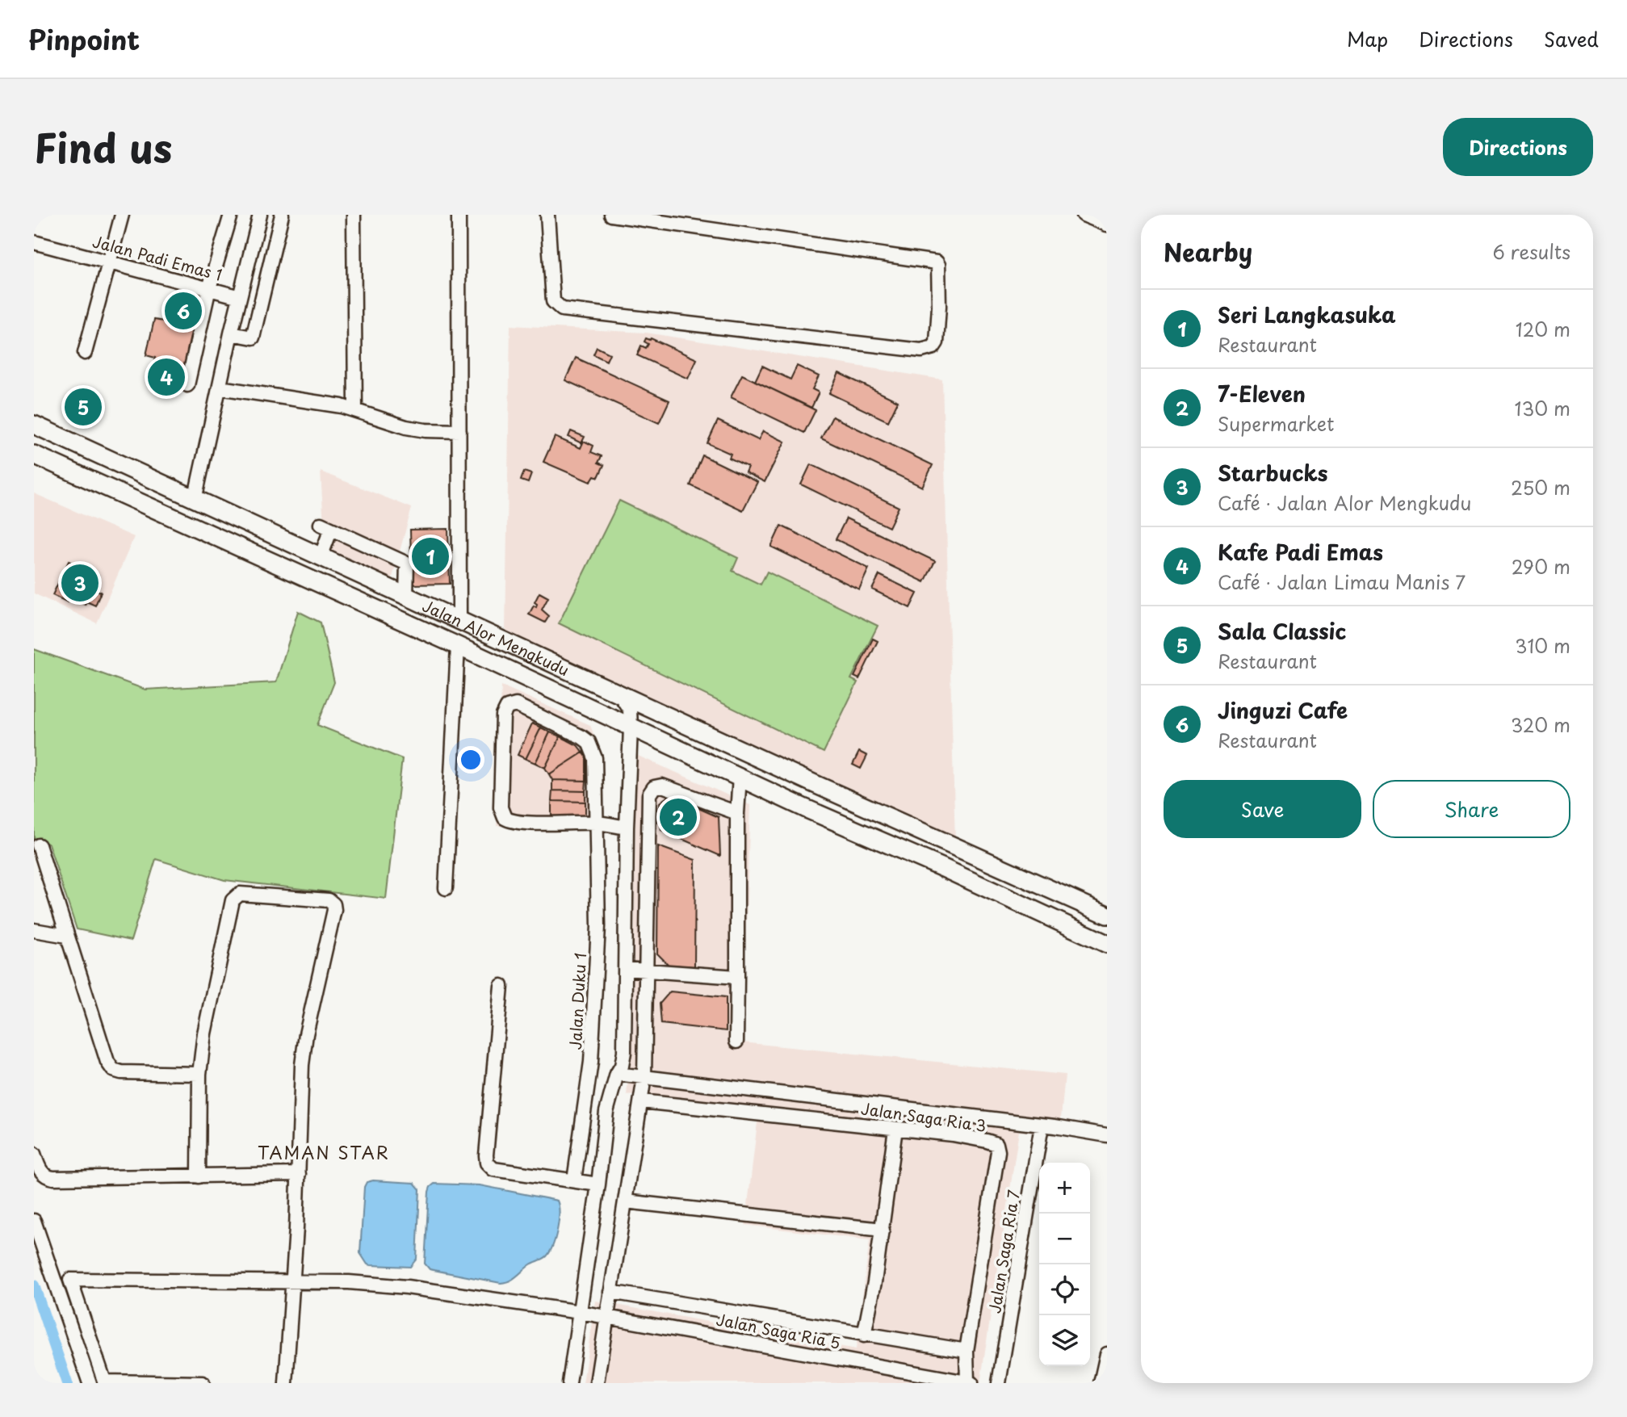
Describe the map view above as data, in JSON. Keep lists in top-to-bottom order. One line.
{"streets":{"main road":["Jalan Alor Mengkudu"],"street":["Jalan Padi Emas 1","Jalan Duku 1","Jalan Saga Ria 3","Jalan Saga Ria 7","Jalan Saga Ria 5"]},"crossings":[["Jalan Saga Ria 3","Jalan Saga Ria 5"]],"districts":["TAMAN STAR"],"page":{"header":"Pinpoint","nav":["Map","Directions","Saved"],"title":"Find us","buttons":["Directions",["Save","Share"]],"heading":["Nearby","6 results"],"list":[{"mark":"1","name":"Seri Langkasuka","note":"Restaurant","value":"120 m"},{"mark":"2","name":"7-Eleven","note":"Supermarket","value":"130 m"},{"mark":"3","name":"Starbucks","note":"Café · Jalan Alor Mengkudu","value":"250 m"},{"mark":"4","name":"Kafe Padi Emas","note":"Café · Jalan Limau Manis 7","value":"290 m"},{"mark":"5","name":"Sala Classic","note":"Restaurant","value":"310 m"},{"mark":"6","name":"Jinguzi Cafe","note":"Restaurant","value":"320 m"}],"pins":["6","4","5","1","3","2"],"map_buttons":["+","−"]}}
